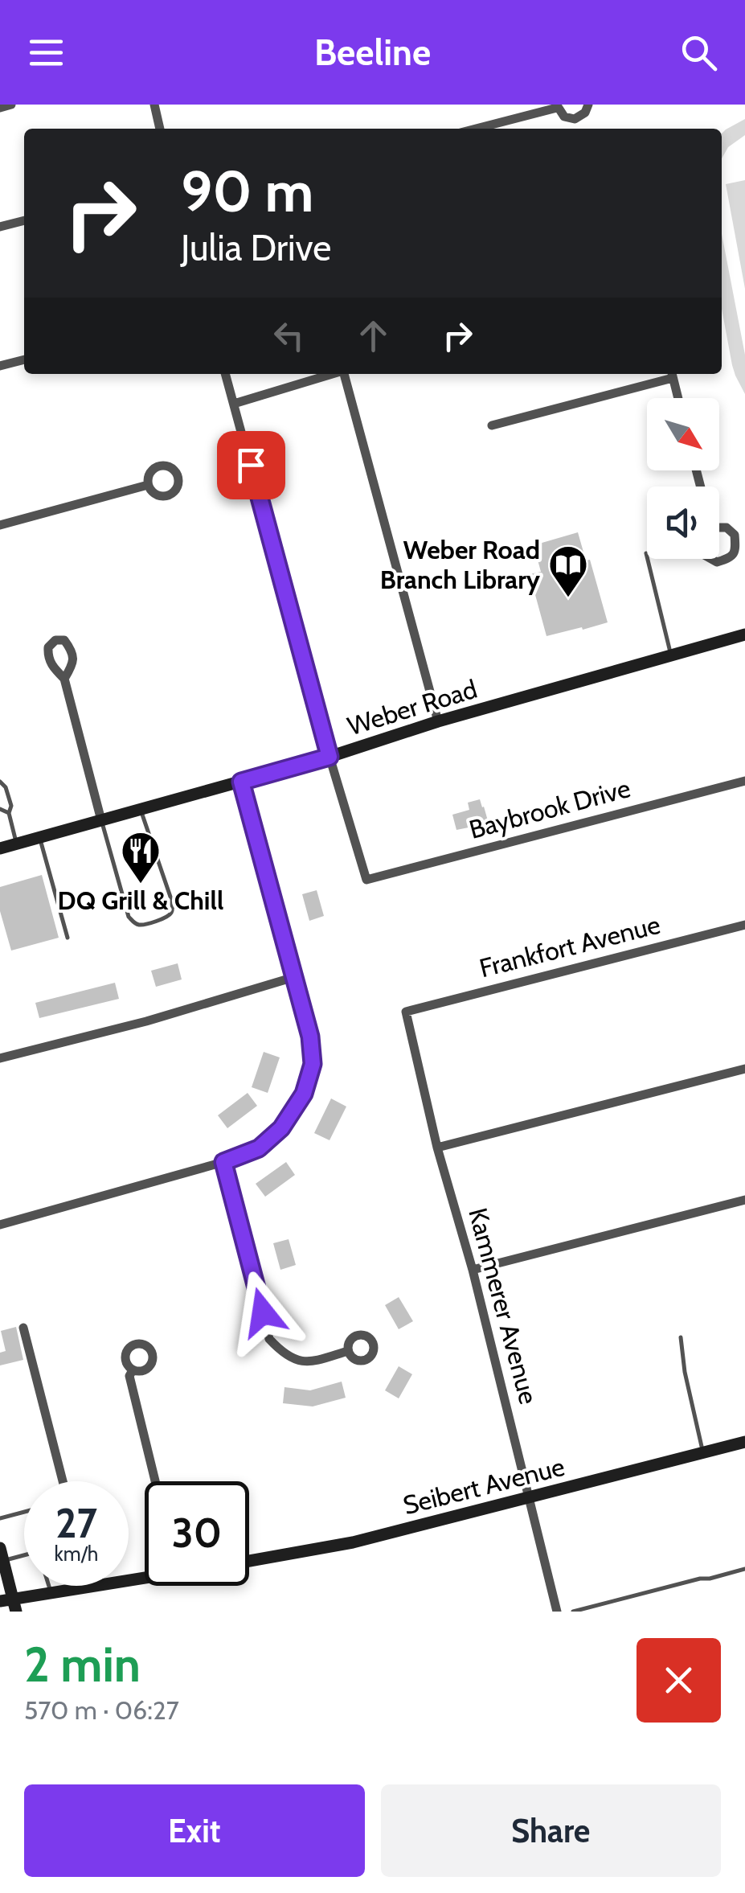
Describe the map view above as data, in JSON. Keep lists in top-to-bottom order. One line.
{"streets":{"main road":["Weber Road","Seibert Avenue"],"street":["Baybrook Drive","Frankfort Avenue","Kammerer Avenue"]},"crossings":[["Weber Road","Baybrook Drive"],["Frankfort Avenue","Kammerer Avenue"],["Kammerer Avenue","Seibert Avenue"]],"places":{"library":["Weber Road Branch Library"],"restaurant":["DQ Grill & Chill"]},"north":"bottom right","page":{"header":"Beeline","turn":["90 m","Julia Drive"],"speed":"27 km/h","limit":"30","heading":["2 min","570 m · 06:27"],"buttons":["Exit","Share"]}}
